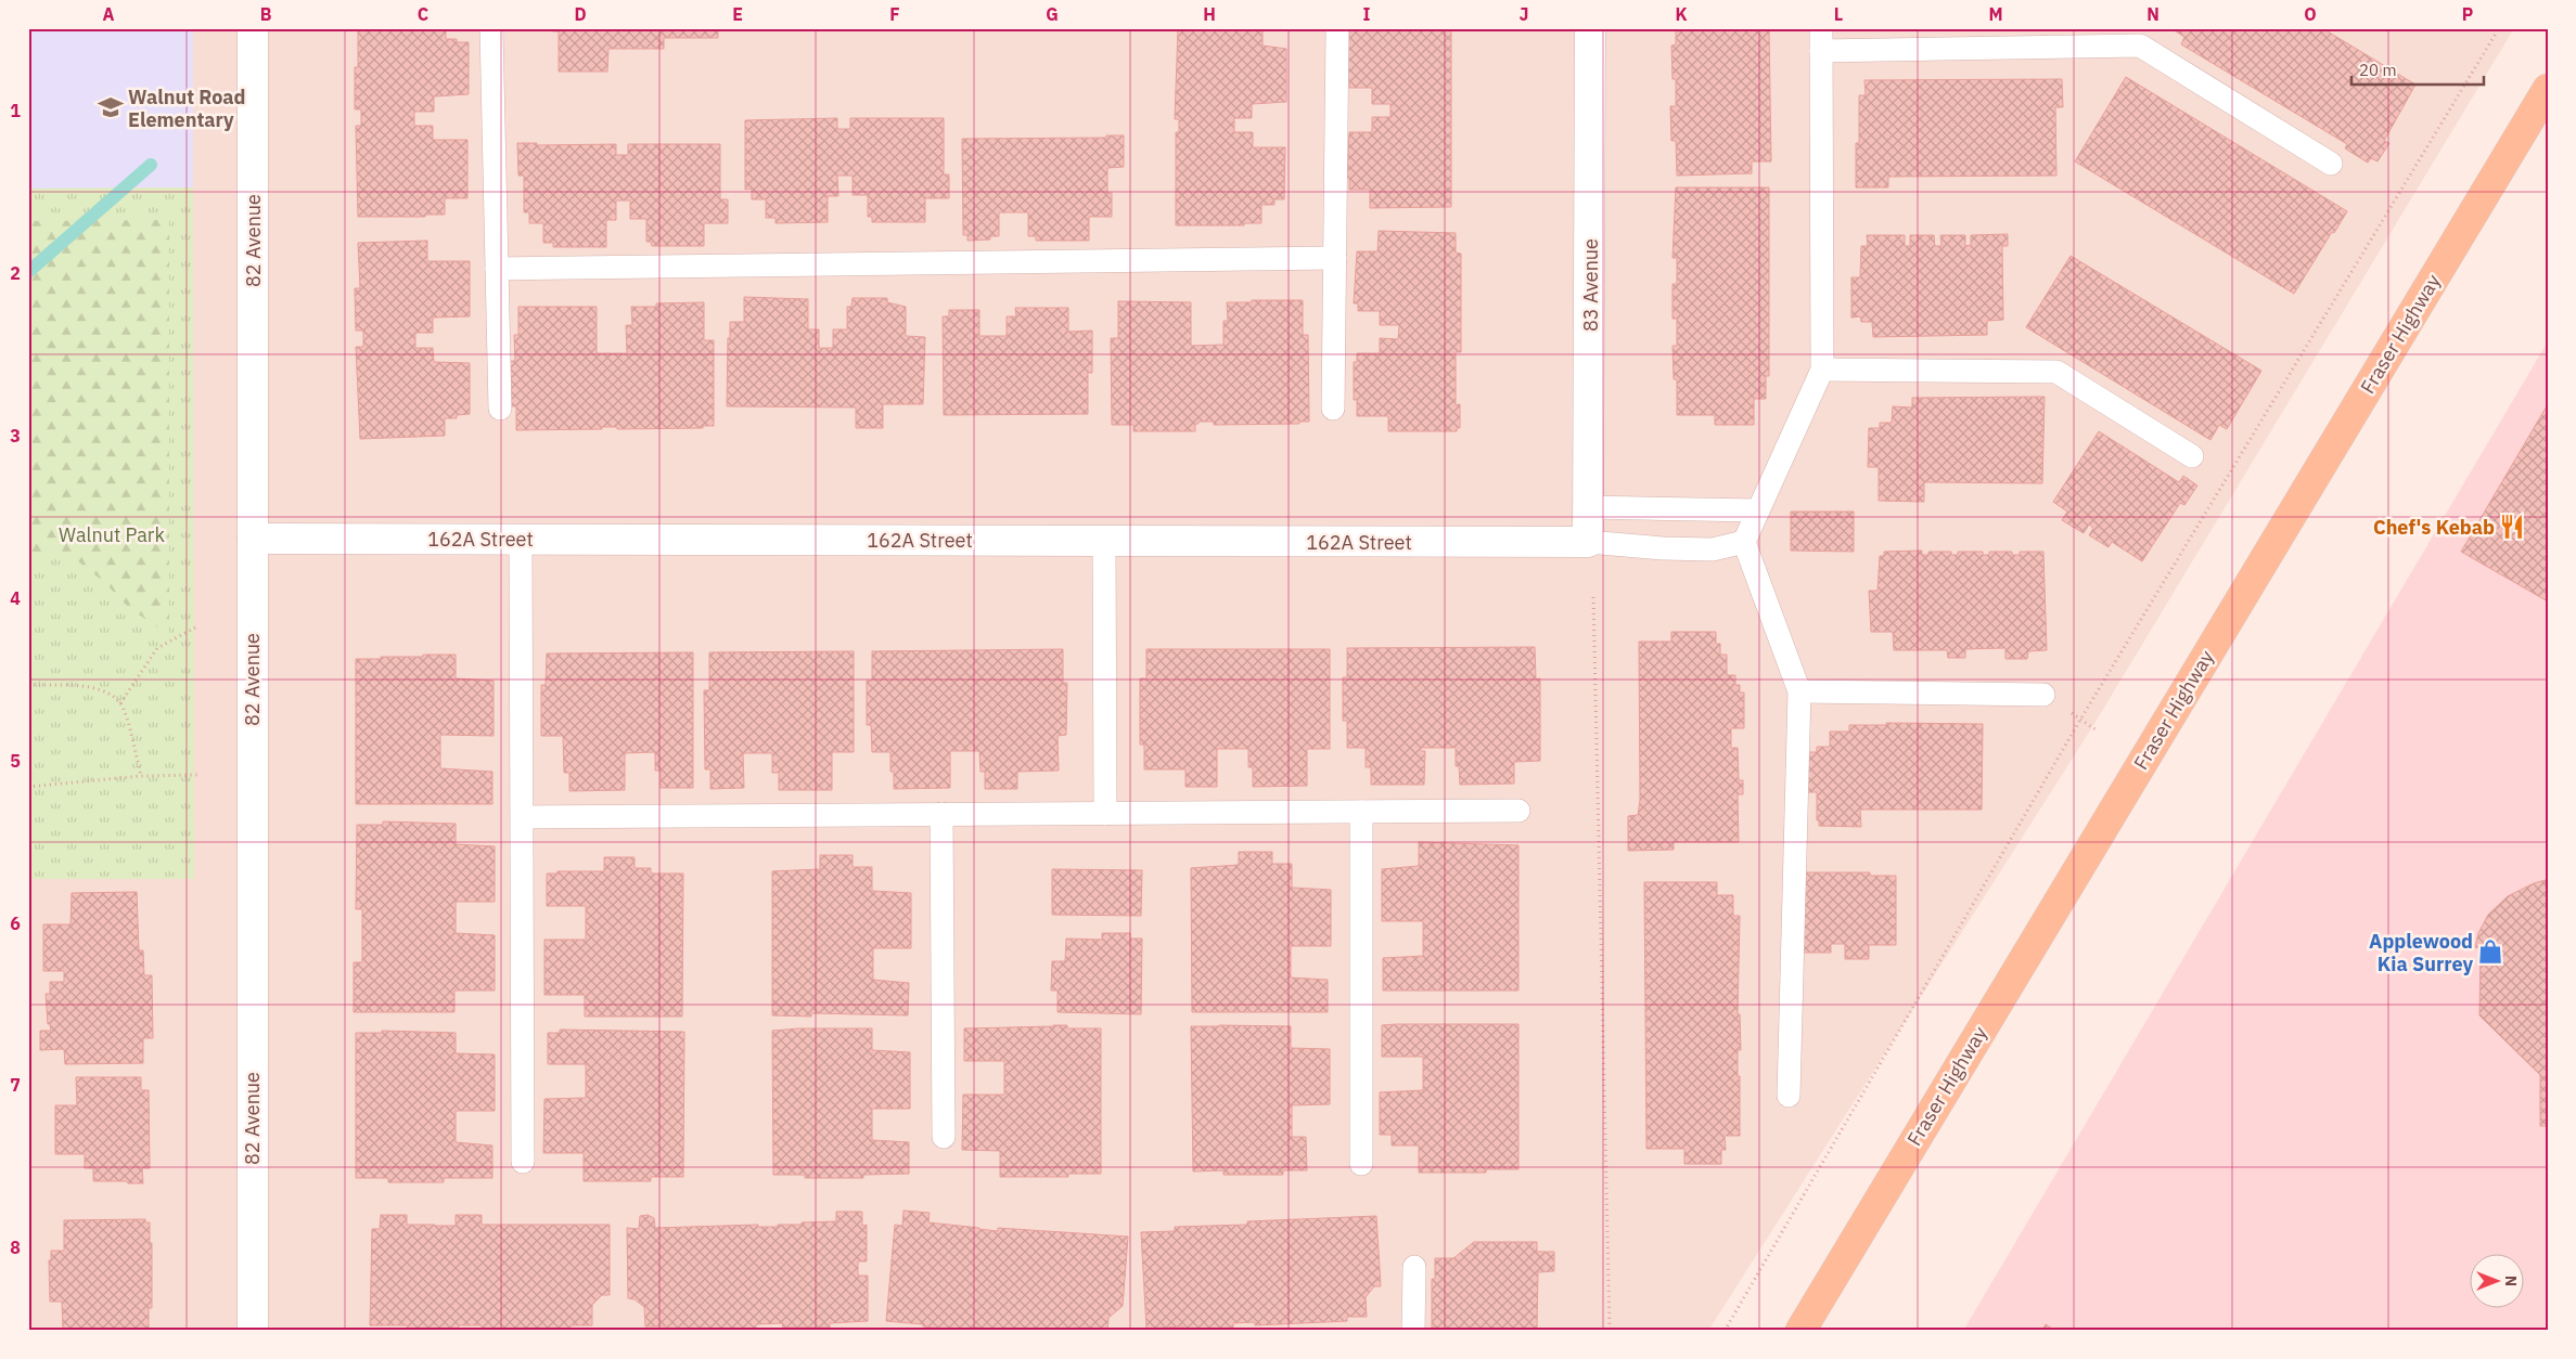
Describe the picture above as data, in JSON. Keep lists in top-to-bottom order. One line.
{"streets":{"main road":["Fraser Highway"],"street":["82 Avenue","83 Avenue","162A Street"]},"crossings":[["82 Avenue","162A Street"],["83 Avenue","162A Street"]],"parks":["Walnut Park"],"places":{"school or university":["Walnut Road Elementary"],"restaurant":["Chef's Kebab"],"shop":["Applewood Kia Surrey"]},"scale_bar":"20 m","north":"right","grid":{"columns":["A","B","C","D","E","F","G","H","I","J","K","L","M","N","O","P"],"rows":["1","2","3","4","5","6","7","8"]}}
